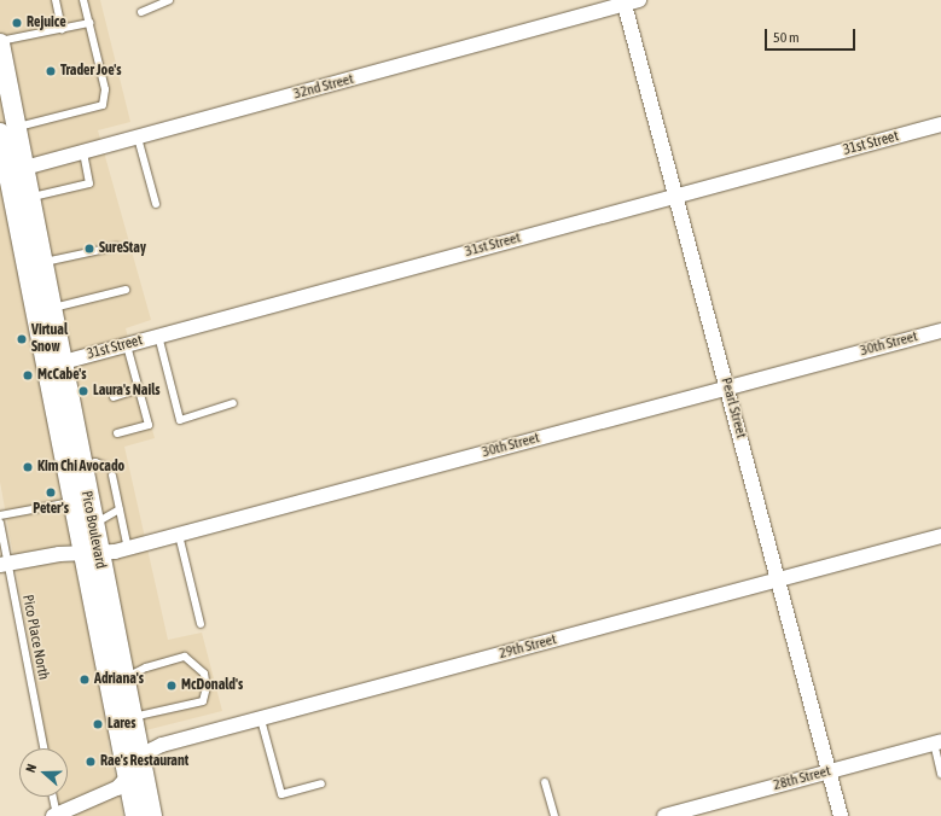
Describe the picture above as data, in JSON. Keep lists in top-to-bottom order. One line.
{"streets":{"main road":["Pico Boulevard"],"street":["32nd Street","31st Street","30th Street","Pearl Street","29th Street","28th Street"],"lane":["Pico Place North"]},"crossings":[["32nd Street","Pearl Street"],["32nd Street","Pico Boulevard"],["31st Street","Pearl Street"],["31st Street","Pico Boulevard"],["30th Street","Pearl Street"],["30th Street","Pico Boulevard"],["30th Street","Pico Place North"],["Pearl Street","29th Street"],["Pearl Street","28th Street"],["Pico Boulevard","29th Street"]],"places":["Rejuice","Trader Joe's","SureStay","Virtual Snow","McCabe's","Laura's Nails","Kim Chi Avocado","Peter's","Adriana's","McDonald's","Lares","Rae's Restaurant"],"scale_bar":"50 m","north":"left"}
